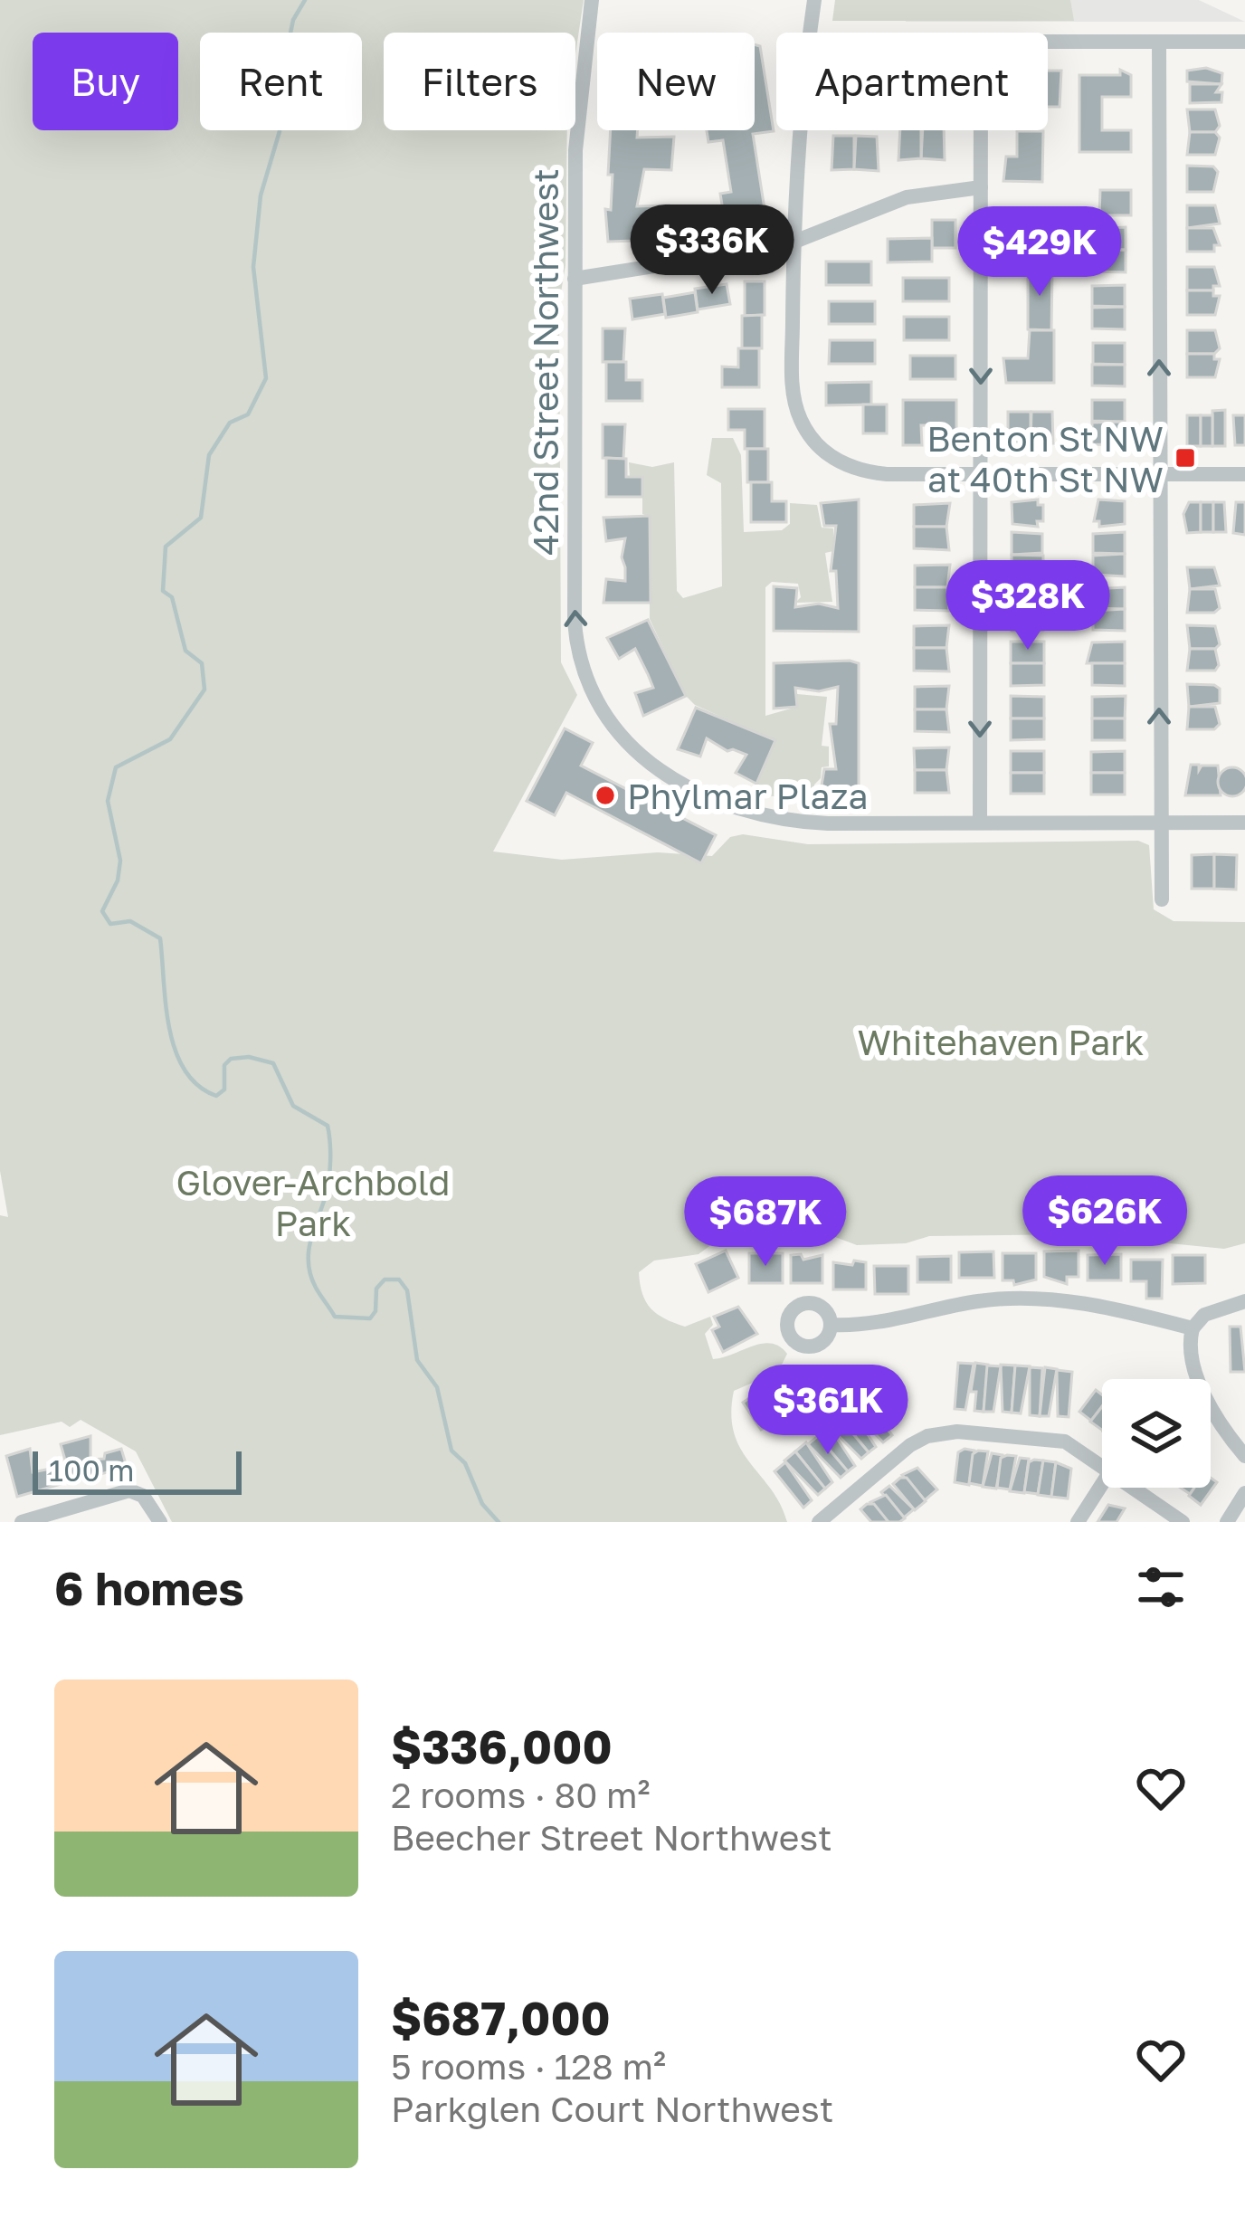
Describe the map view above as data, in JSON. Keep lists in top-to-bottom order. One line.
{"streets":{"street":["42nd Street Northwest"]},"parks":["Whitehaven Park","Glover-Archbold Park"],"places":{"transit":["Benton St NW at 40th St NW"],"other":["Phylmar Plaza"]},"scale_bar":"100 m","page":{"chip":["Buy","Rent","Filters","New","Apartment"],"price":["$336K","$429K","$328K","$626K","$687K","$361K"],"scale":"100 m","heading":"6 homes","list":[{"name":"$336,000","note":"2 rooms · 80 m² · Beecher Street Northwest"},{"name":"$687,000","note":"5 rooms · 128 m² · Parkglen Court Northwest"}]}}
